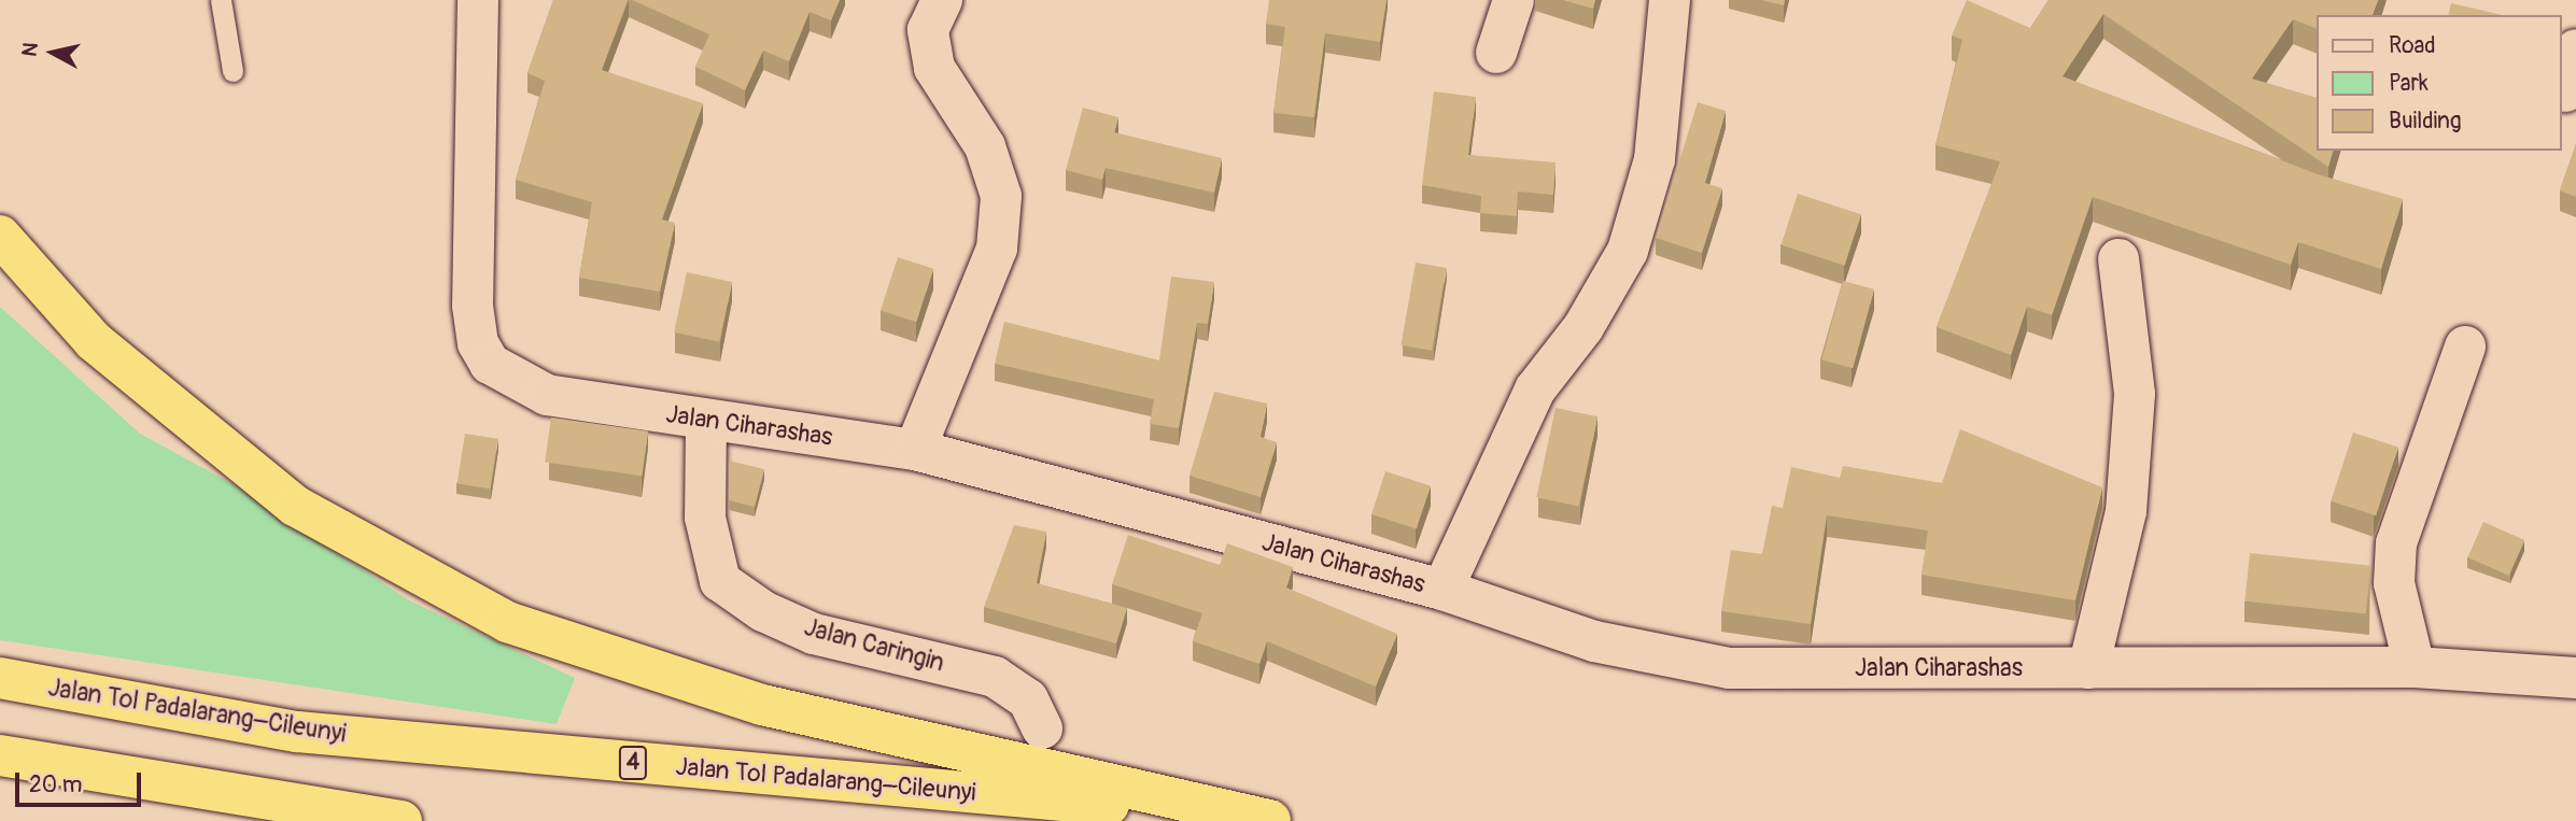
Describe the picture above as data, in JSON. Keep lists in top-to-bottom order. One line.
{"streets":{"highway":["Jalan Tol Padalarang–Cileunyi","4"],"street":["Jalan Ciharashas","Jalan Caringin"]},"crossings":[["Jalan Ciharashas","Jalan Caringin"]],"legend":["Road","Park","Building"],"scale_bar":"20 m","north":"left"}
